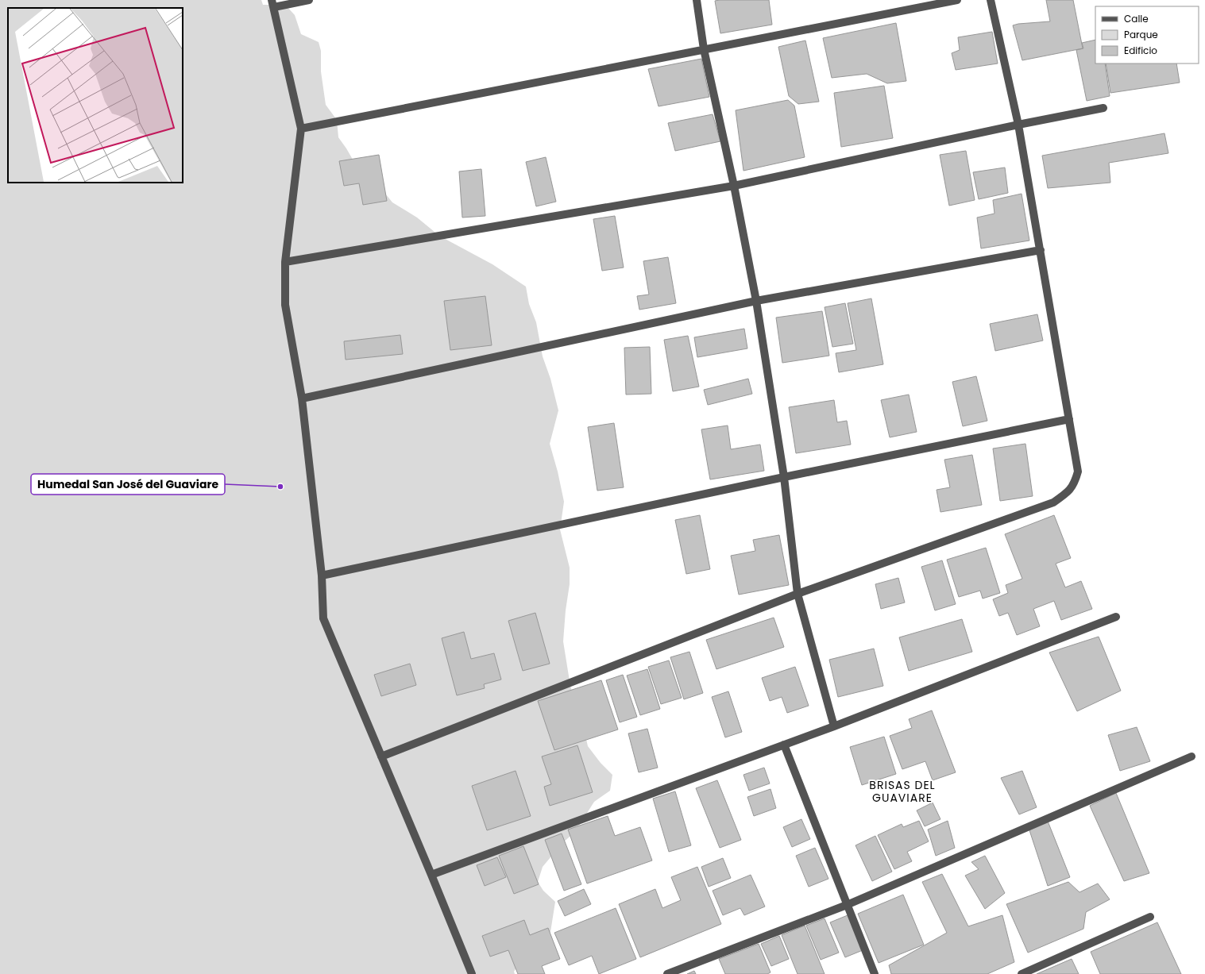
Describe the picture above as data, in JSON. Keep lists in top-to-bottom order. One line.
{"districts":["BRISAS DEL GUAVIARE"],"places":["Humedal San José del Guaviare"],"legend":["Calle","Parque","Edificio"]}
